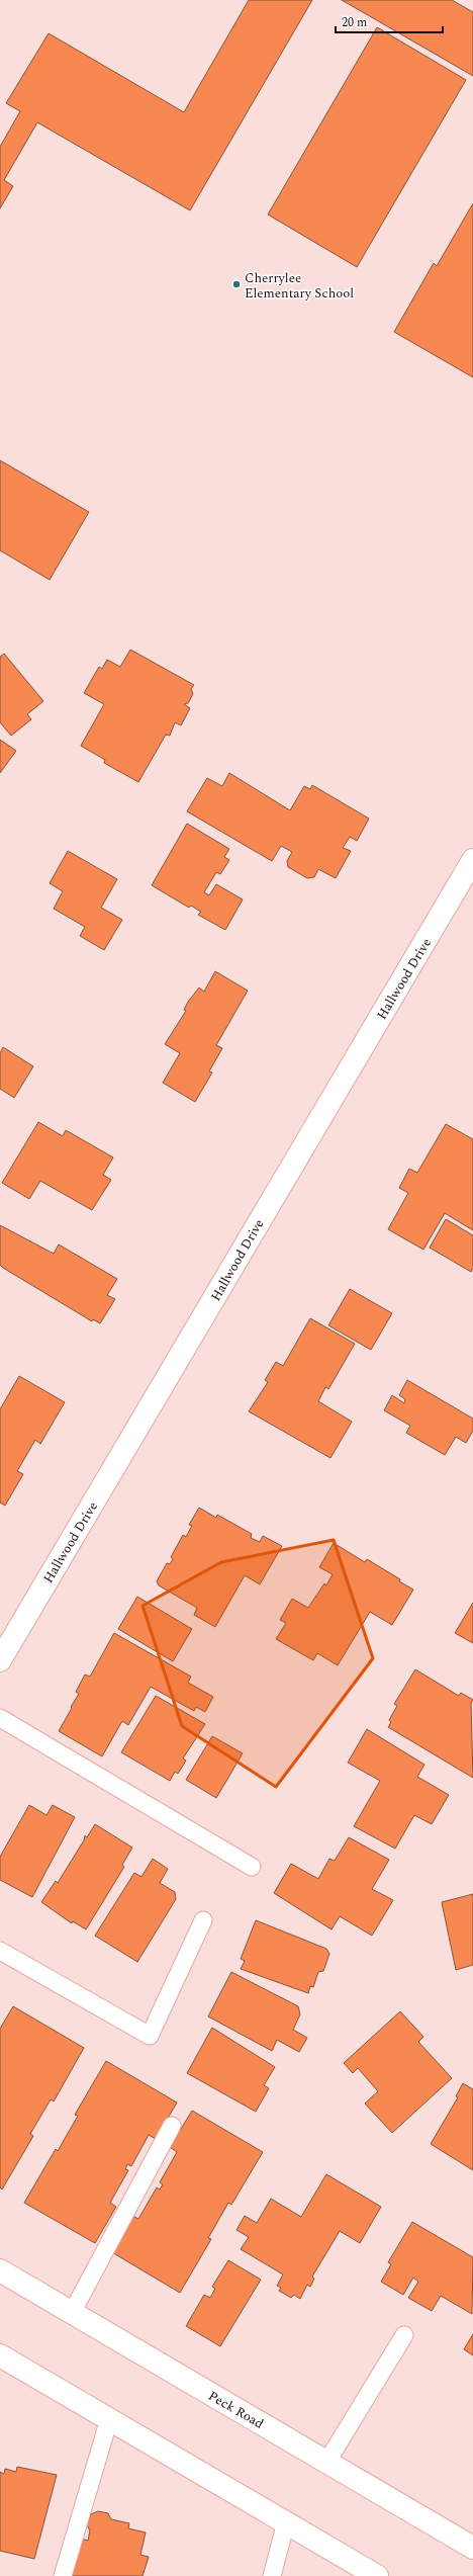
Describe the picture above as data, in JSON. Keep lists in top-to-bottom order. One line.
{"streets":{"main road":["Hallwood Drive","Peck Road"]},"places":["Cherrylee Elementary School"],"scale_bar":"20 m"}
